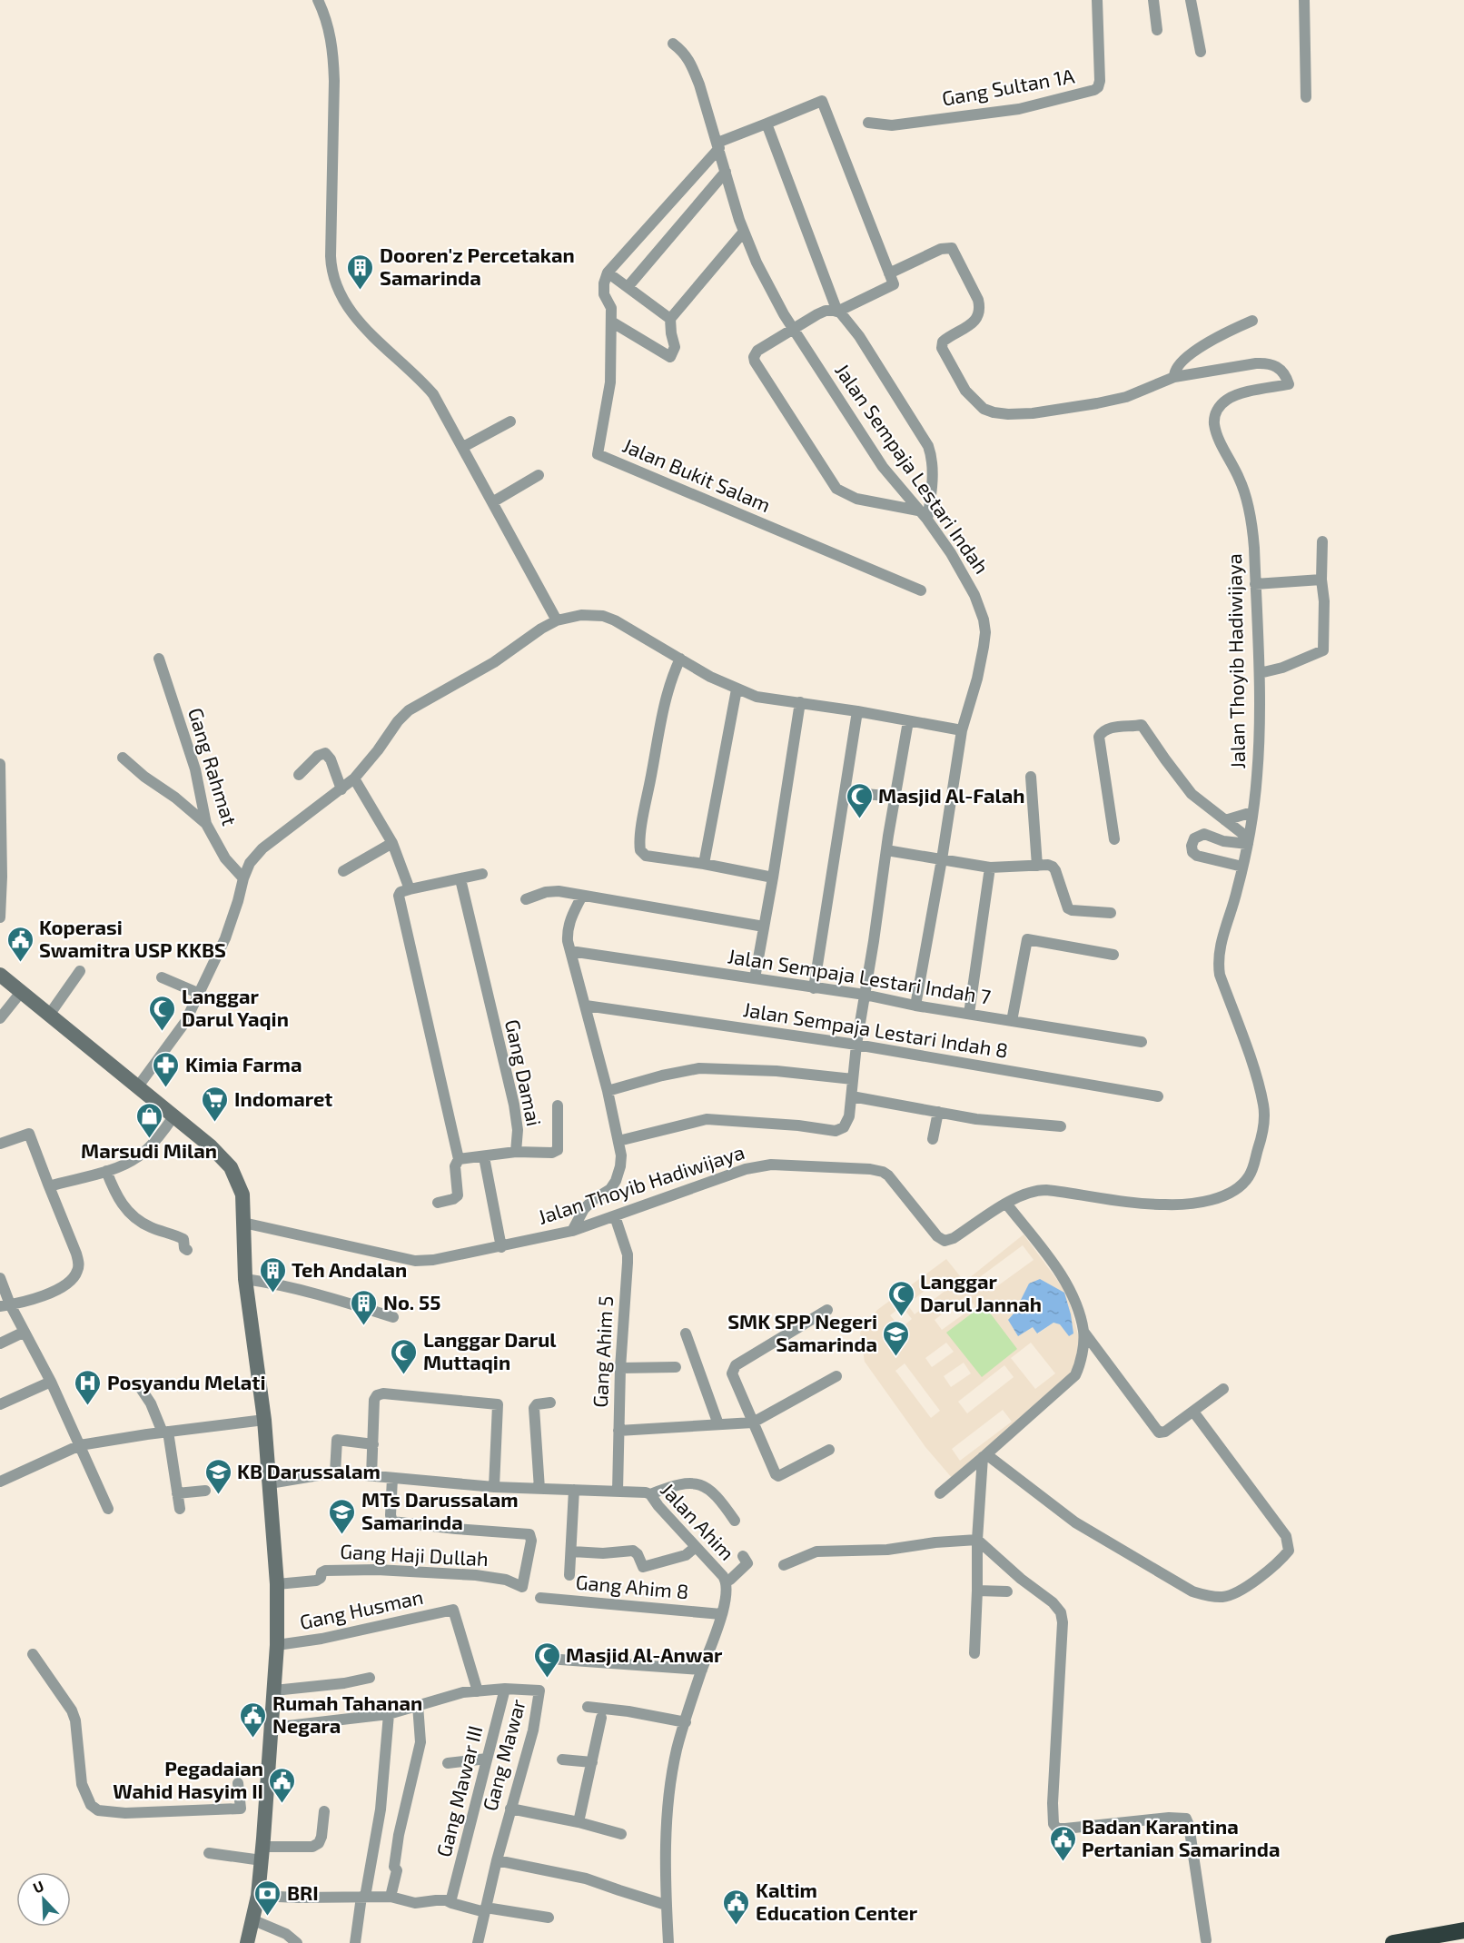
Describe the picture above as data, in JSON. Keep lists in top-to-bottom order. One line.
{"streets":{"street":["Gang Sultan 1A","Jalan Sempaja Lestari Indah","Jalan Bukit Salam","Jalan Thoyib Hadiwijaya","Gang Rahmat","Jalan Sempaja Lestari Indah 7","Jalan Sempaja Lestari Indah 8","Gang Damai","Gang Ahim 5","Jalan Ahim","Gang Haji Dullah","Gang Ahim 8","Gang Husman","Gang Mawar","Gang Mawar III"]},"crossings":[["Jalan Sempaja Lestari Indah","Jalan Sempaja Lestari Indah 7"],["Jalan Thoyib Hadiwijaya","Gang Ahim 5"],["Gang Ahim 5","Jalan Ahim"],["Jalan Ahim","Gang Haji Dullah"],["Jalan Ahim","Gang Ahim 8"],["Gang Husman","Gang Mawar"],["Gang Mawar","Gang Mawar III"]],"places":{"building":["Dooren'z Percetakan Samarinda","Teh Andalan","No. 55"],"mosque":["Masjid Al-Falah","Langgar Darul Yaqin","Langgar Darul Jannah","Langgar Darul Muttaqin","Masjid Al-Anwar"],"public building":["Koperasi Swamitra USP KKBS","Rumah Tahanan Negara","Pegadaian Wahid Hasyim II","Badan Karantina Pertanian Samarinda","Kaltim Education Center"],"pharmacy":["Kimia Farma"],"supermarket":["Indomaret"],"shop":["Marsudi Milan"],"school or university":["SMK SPP Negeri Samarinda","KB Darussalam","MTs Darussalam Samarinda"],"hospital":["Posyandu Melati"],"bank":["BRI"]},"north":"top left"}
